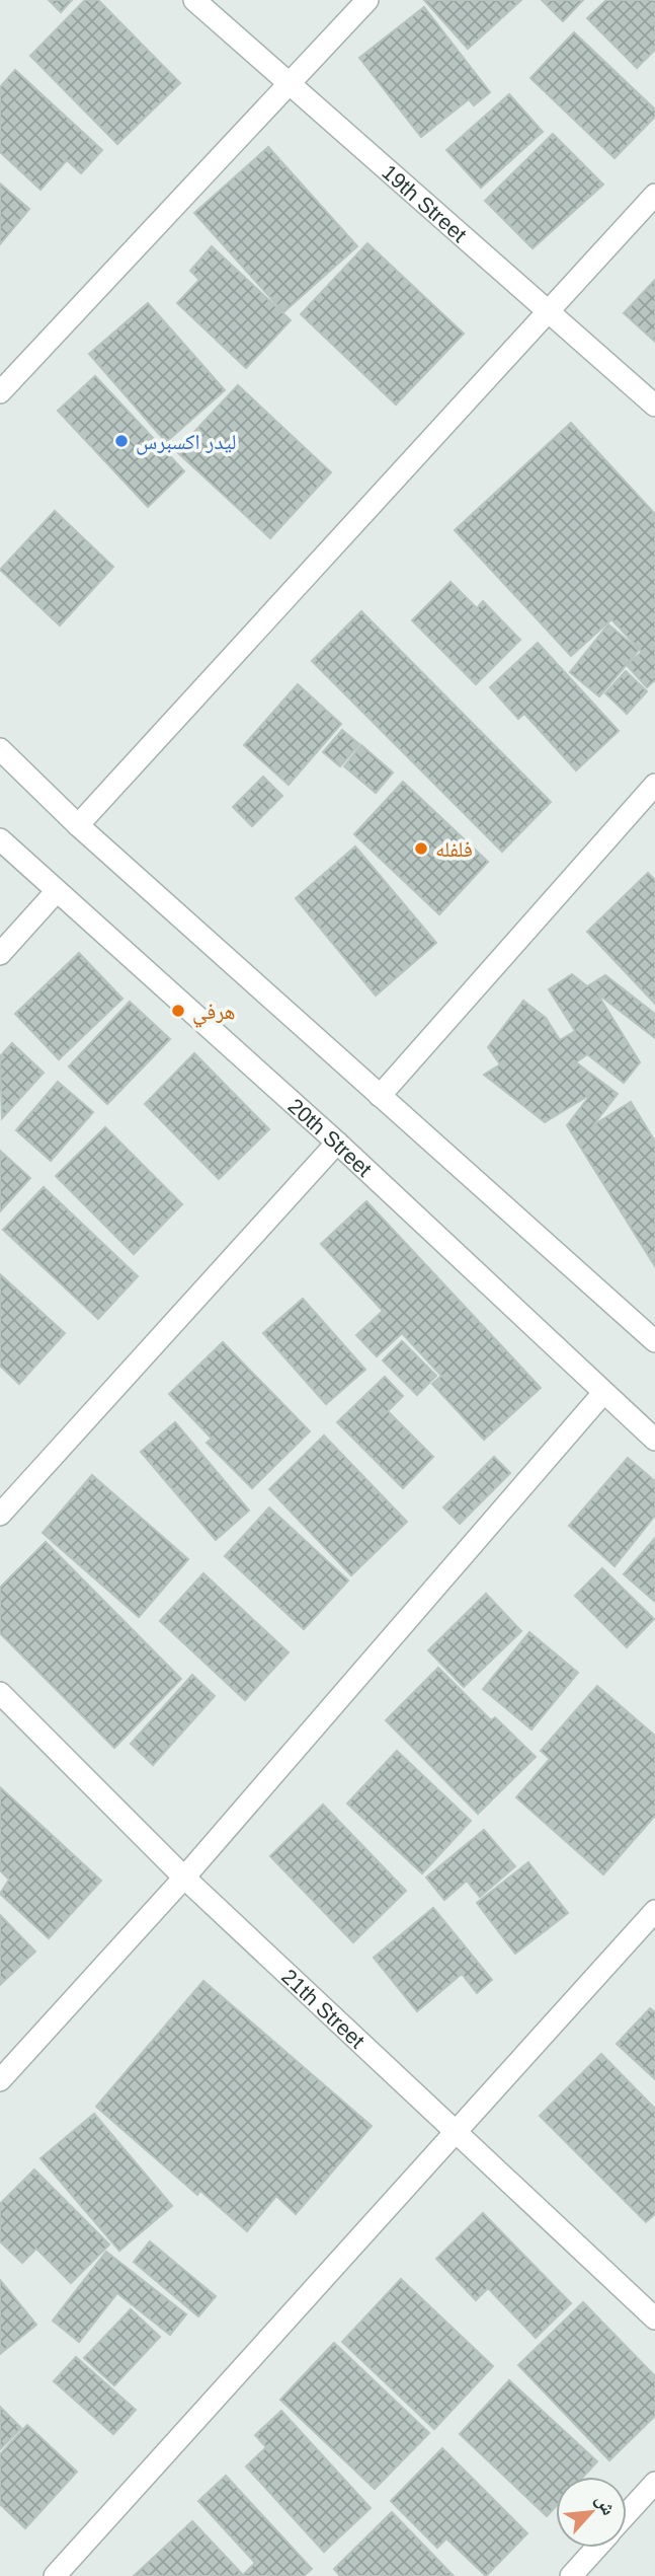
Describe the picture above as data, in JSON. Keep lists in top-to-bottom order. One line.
{"streets":{"street":["19th Street","20th Street","21th Street"]},"places":["ليدر اكسبرس","فلفله","هرفي"],"north":"top right"}
